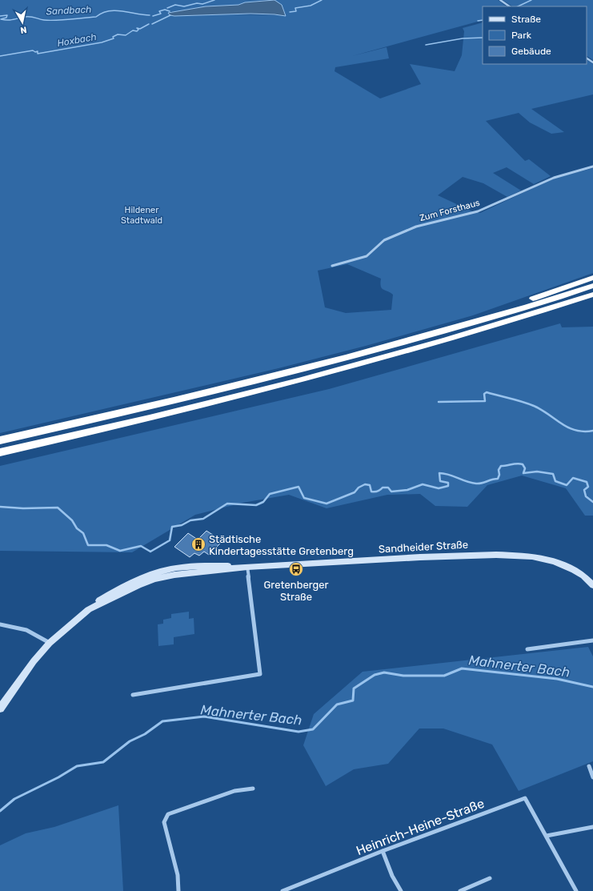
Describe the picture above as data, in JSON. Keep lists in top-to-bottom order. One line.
{"streets":{"street":["Zum Forsthaus","Sandheider Straße","Heinrich-Heine-Straße"]},"water":["Sandbach","Hoxbach","Mahnerter Bach"],"parks":["Hildener Stadtwald"],"places":{"building":["Städtische Kindertagesstätte Gretenberg"],"bus stop":["Gretenberger Straße"]},"legend":["Straße","Park","Gebäude"],"north":"bottom"}
